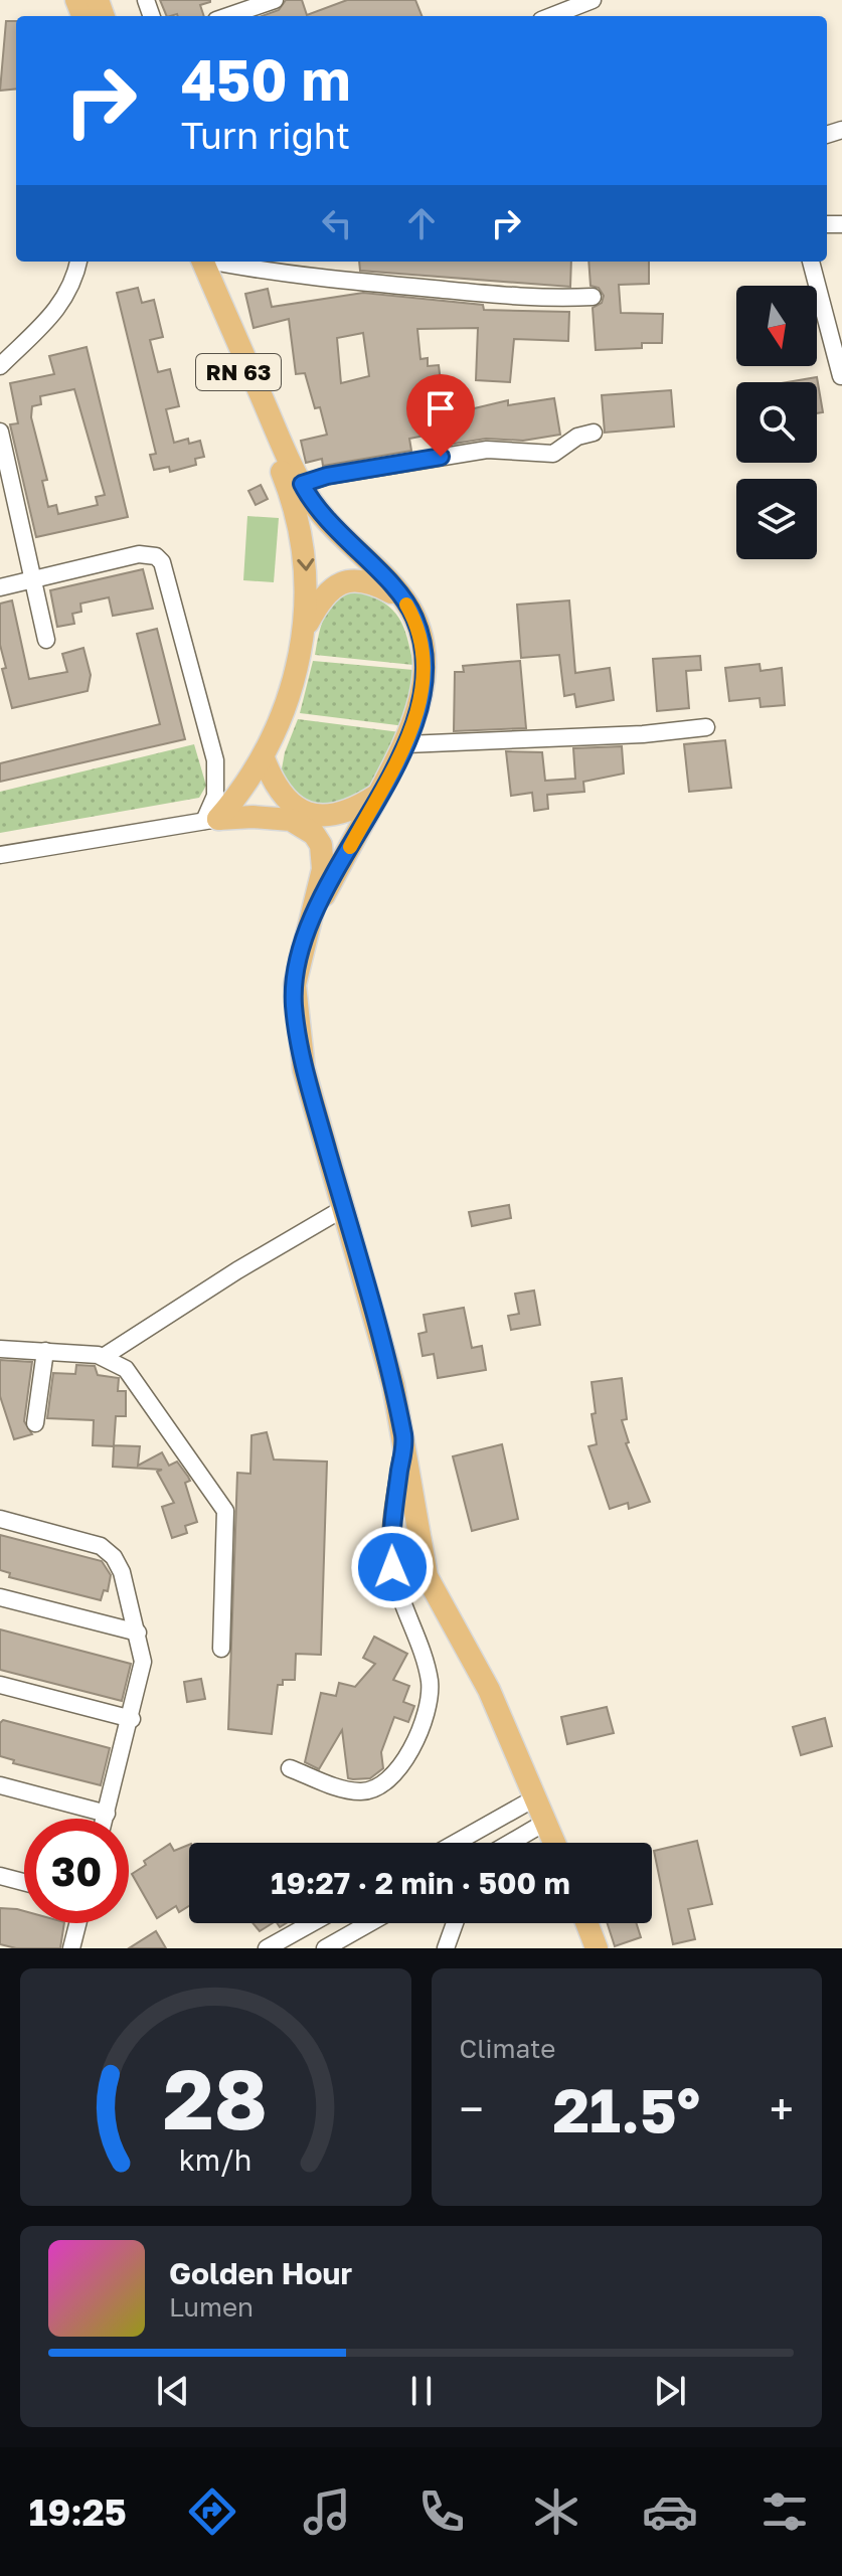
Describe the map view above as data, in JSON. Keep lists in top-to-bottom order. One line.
{"streets":{"main road":["RN 63"]},"north":"bottom","page":{"turn":["450 m","Turn right"],"limit":"30","trip":"19:27 · 2 min · 500 m","tile":"Climate","heat":["−","21.5°","+"],"song":["Golden Hour","Lumen"],"tabs":"19:25","gauge":["28","km/h"]}}
